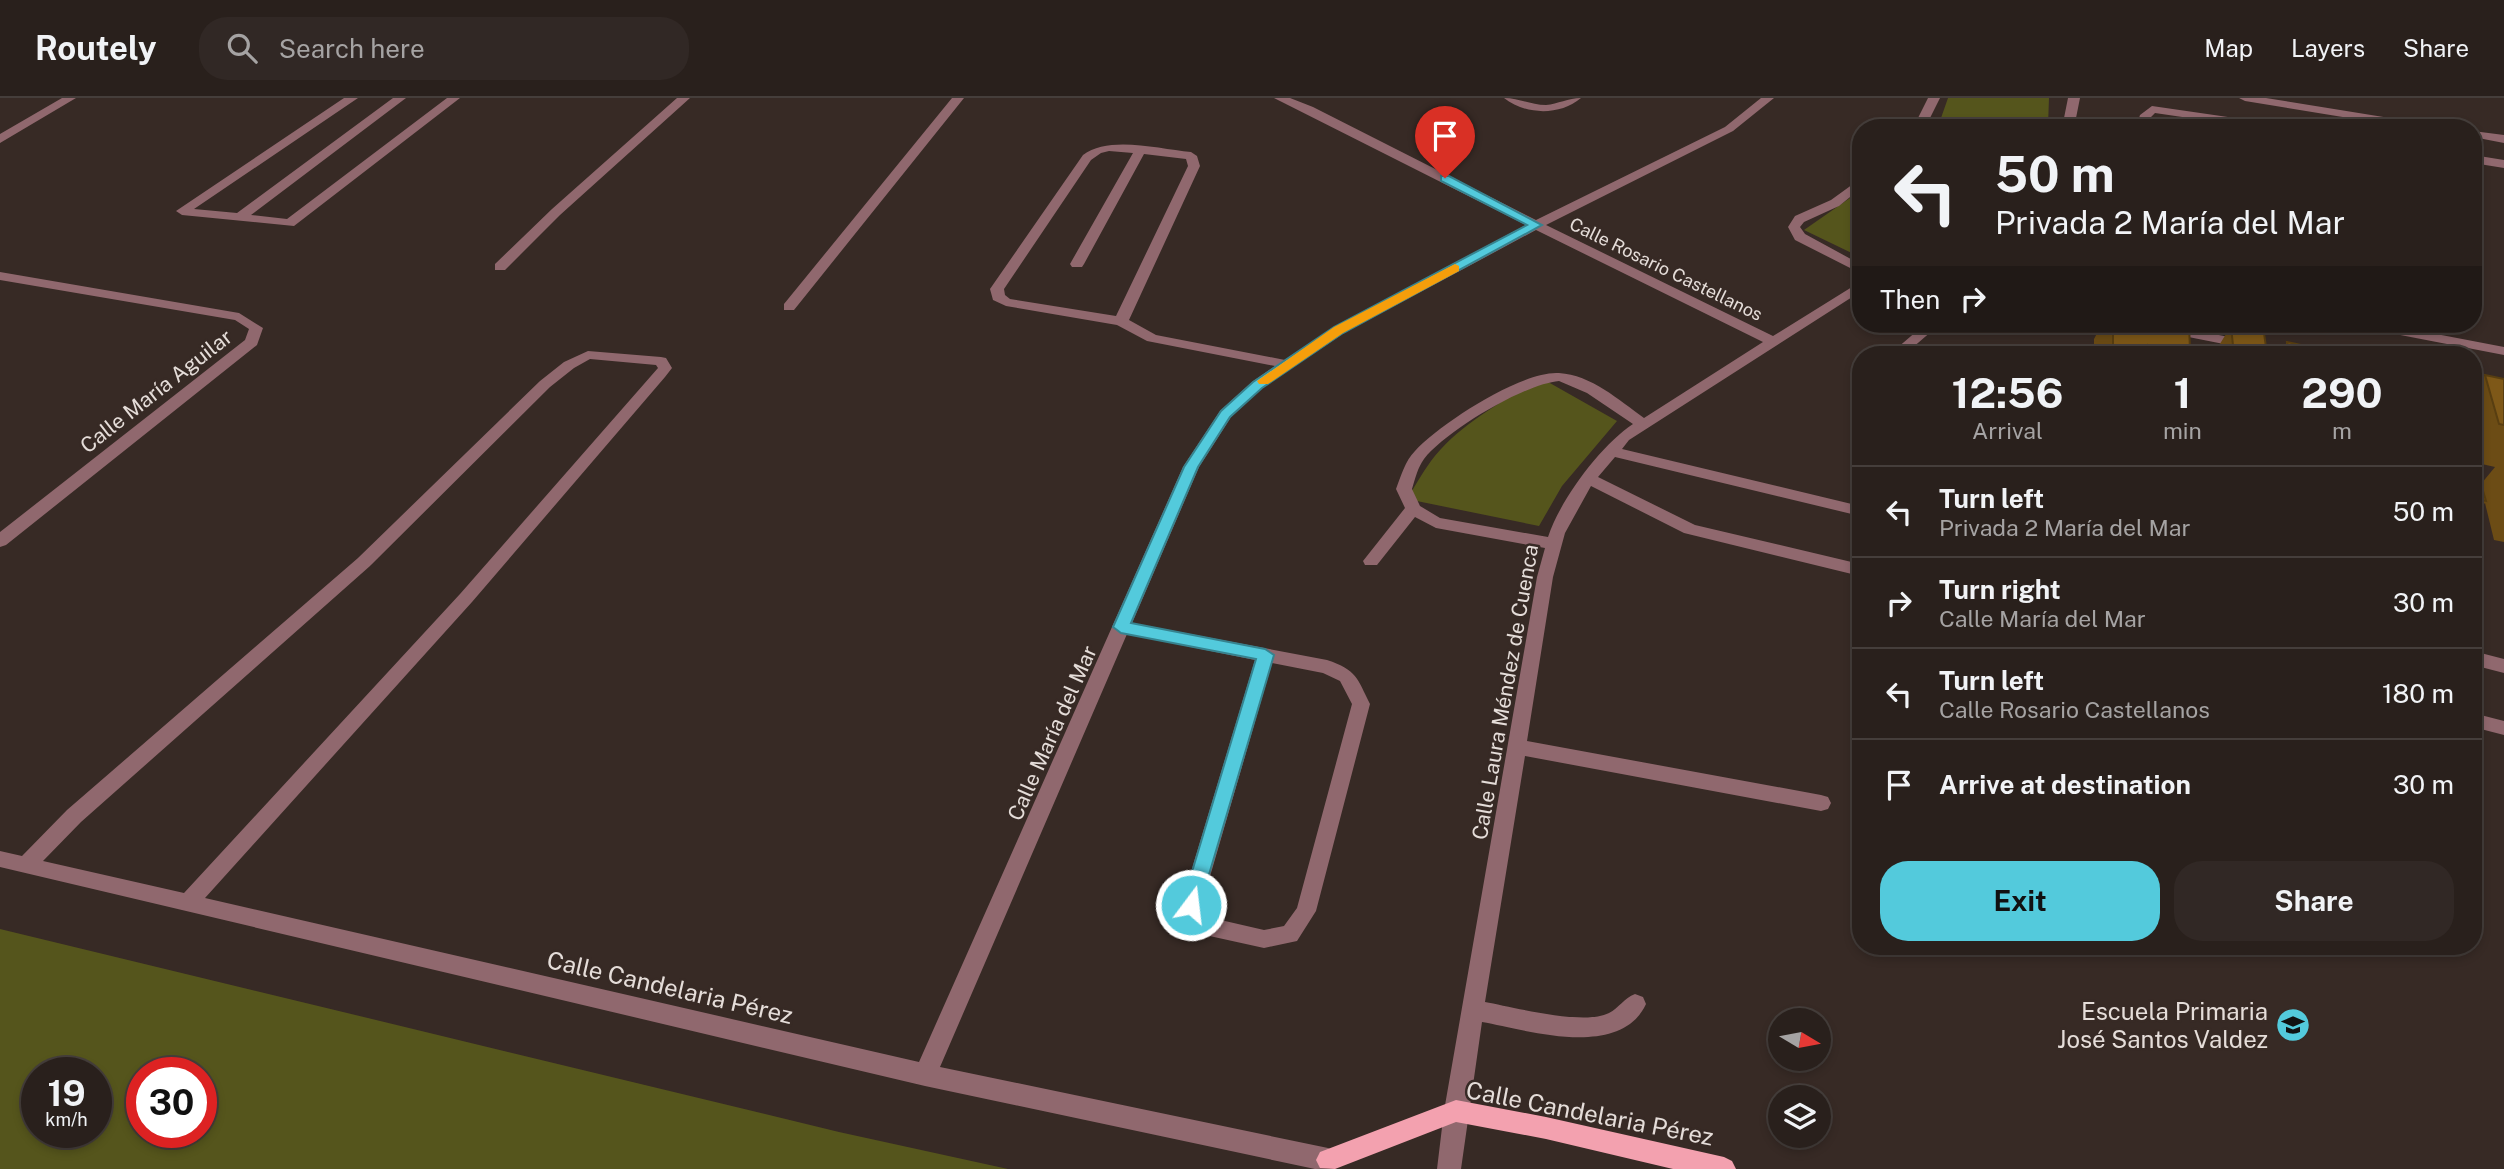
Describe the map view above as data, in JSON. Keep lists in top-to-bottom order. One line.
{"streets":{"main road":["Calle Candelaria Pérez"],"street":["Calle Rosario Castellanos","Calle María Aguilar","Calle Laura Méndez de Cuenca","Calle María del Mar"]},"crossings":[["Calle Rosario Castellanos","Calle Laura Méndez de Cuenca"],["Calle Rosario Castellanos","Calle María del Mar"],["Calle Laura Méndez de Cuenca","Calle Candelaria Pérez"],["Calle María del Mar","Calle Candelaria Pérez"]],"places":{"school or university":["Escuela Primaria José Santos Valdez"]},"north":"right","page":{"header":"Routely","search":"Search here","nav":["Map","Layers","Share"],"turn":["50 m","Privada 2 María del Mar"],"then":"Then","eta":["12:56","Arrival","1","min","290","m"],"list":[{"name":"Turn left","note":"Privada 2 María del Mar","value":"50 m"},{"name":"Turn right","note":"Calle María del Mar","value":"30 m"},{"name":"Turn left","note":"Calle Rosario Castellanos","value":"180 m"},{"name":"Arrive at destination","value":"30 m"}],"buttons":["Exit","Share"],"speed":"19 km/h","limit":"30"}}
